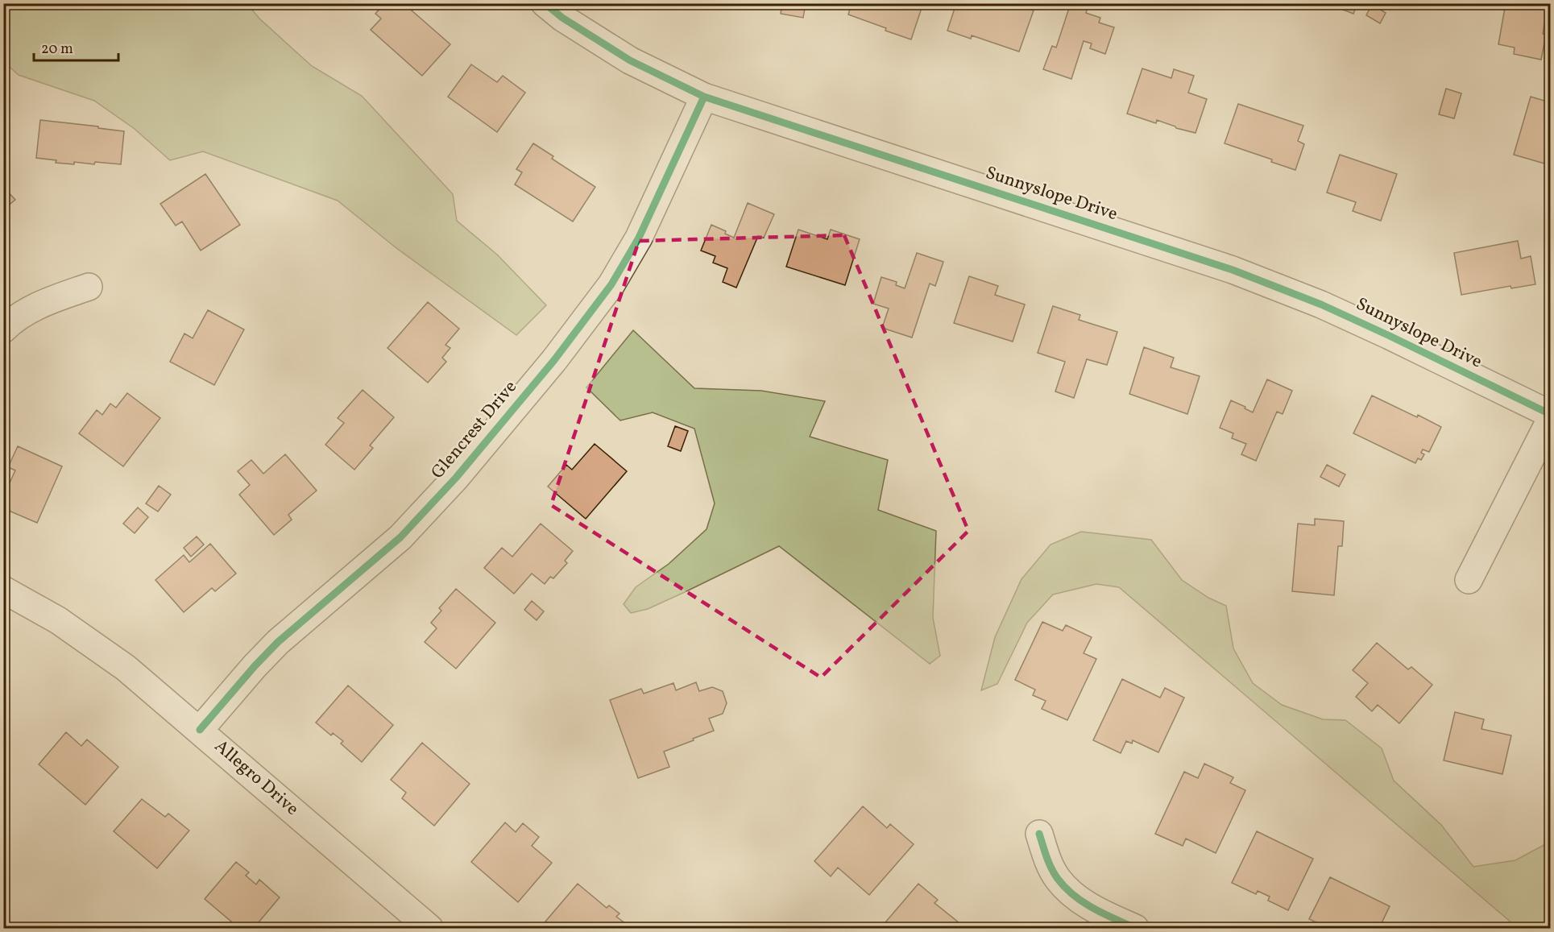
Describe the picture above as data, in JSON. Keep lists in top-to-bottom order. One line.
{"streets":{"street":["Sunnyslope Drive","Glencrest Drive","Allegro Drive"]},"crossings":[["Sunnyslope Drive","Glencrest Drive"],["Glencrest Drive","Allegro Drive"]],"scale_bar":"20 m"}
